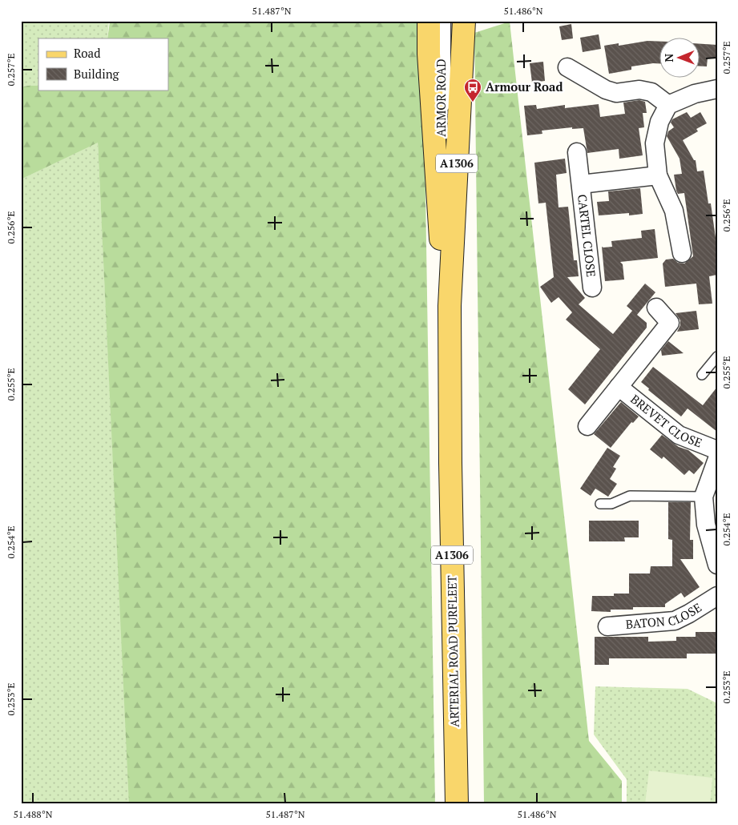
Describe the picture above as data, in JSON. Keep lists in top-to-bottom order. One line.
{"streets":{"main road":["A1306","ARTERIAL ROAD PURFLEET"],"street":["ARMOR ROAD","CARTEL CLOSE","BREVET CLOSE","BATON CLOSE"]},"crossings":[["ARMOR ROAD","ARTERIAL ROAD PURFLEET"]],"places":{"bus stop":["Armour Road"]},"legend":["Road","Building"],"north":"left","coordinates":["51.487°N","51.486°N","0.257°E","0.256°E","0.255°E","0.254°E","0.253°E","51.488°N"]}
